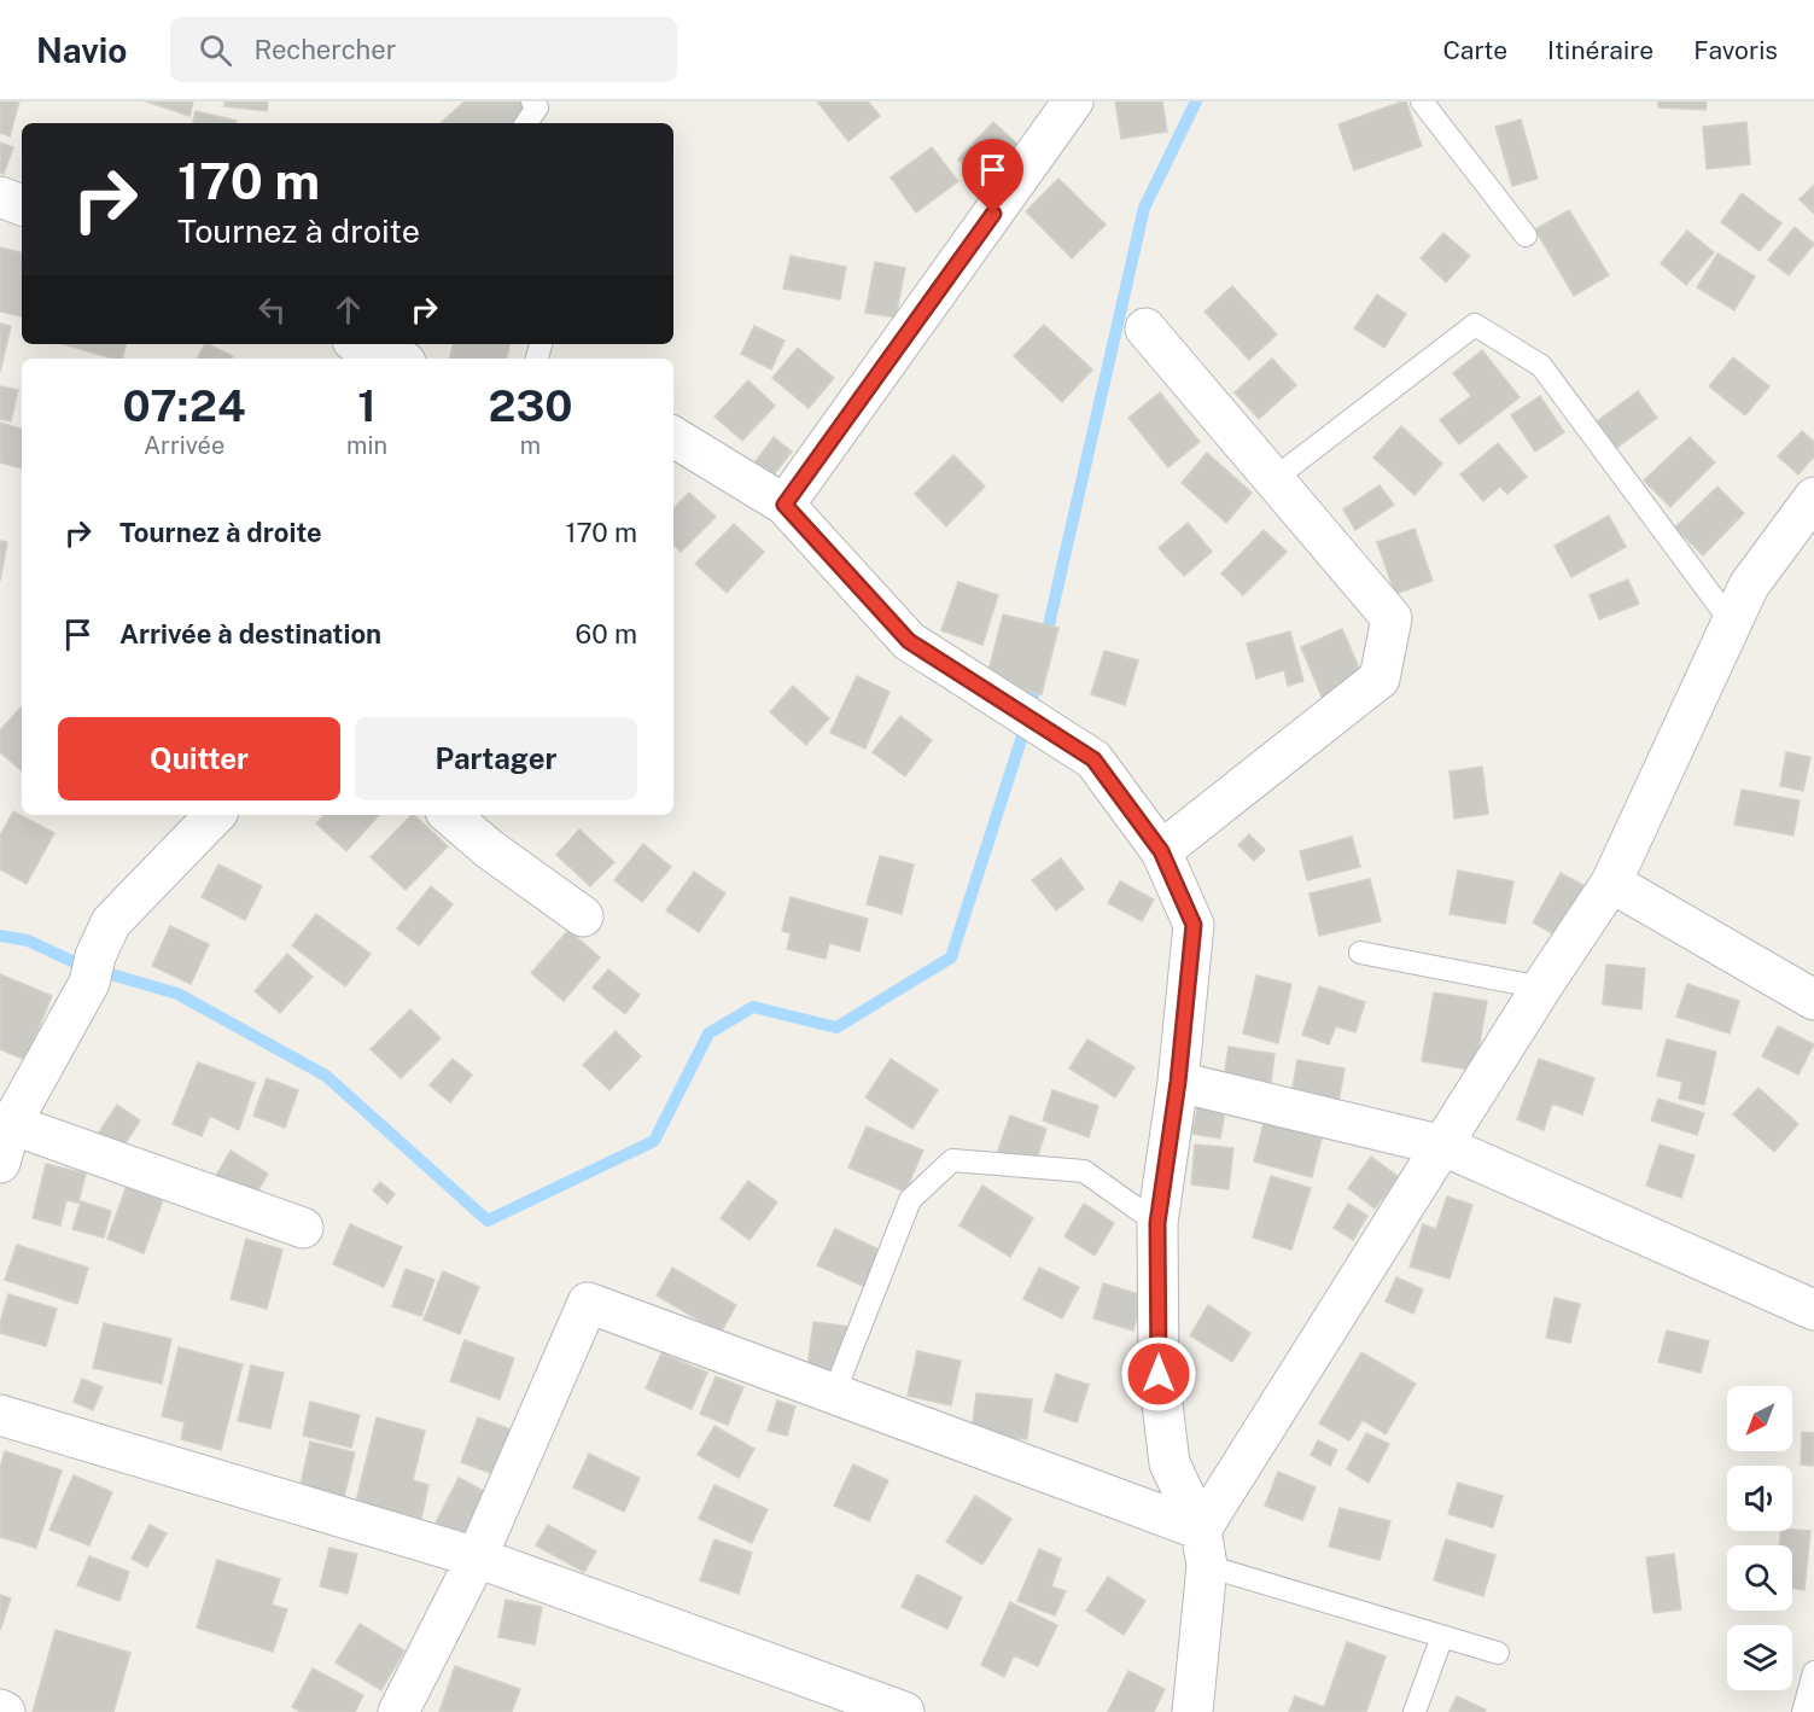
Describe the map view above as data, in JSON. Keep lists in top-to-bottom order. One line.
{"north":"bottom left","page":{"header":"Navio","search":"Rechercher","nav":["Carte","Itinéraire","Favoris"],"turn":["170 m","Tournez à droite"],"eta":["07:24","Arrivée","1","min","230","m"],"list":[{"name":"Tournez à droite","value":"170 m"},{"name":"Arrivée à destination","value":"60 m"}],"buttons":["Quitter","Partager"]}}
